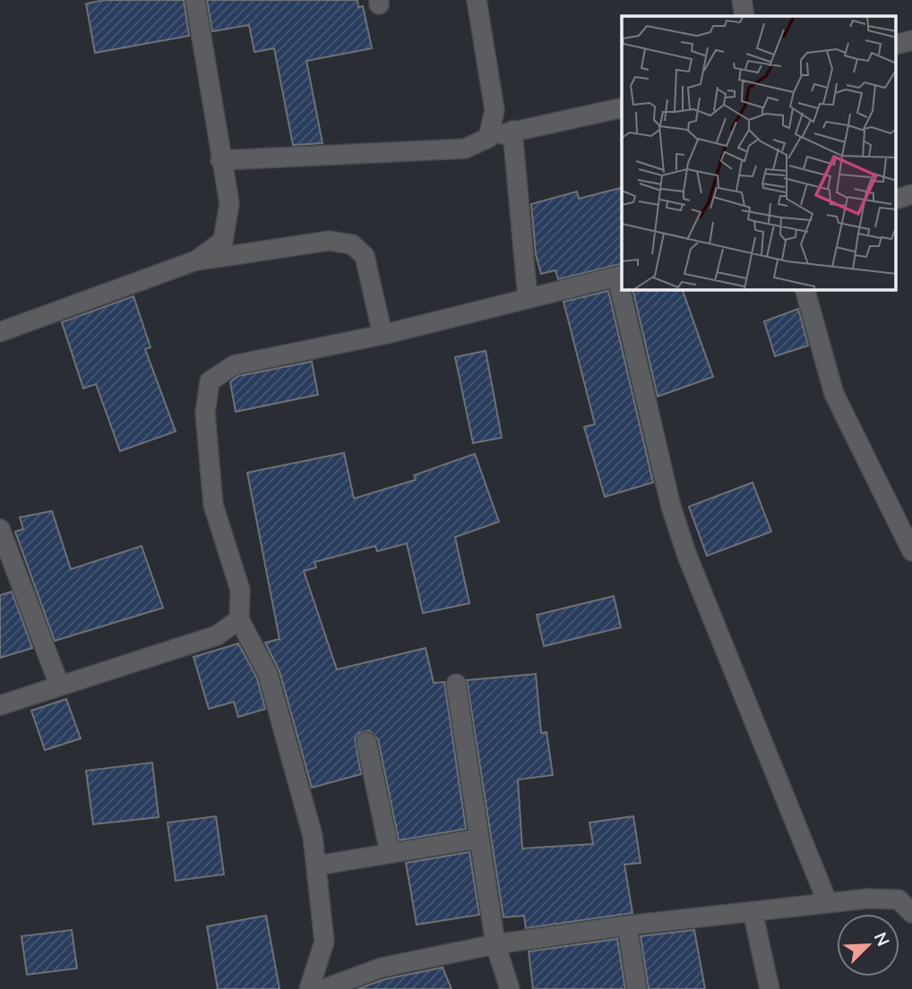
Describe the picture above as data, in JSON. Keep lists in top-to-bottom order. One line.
{"north":"top right"}
